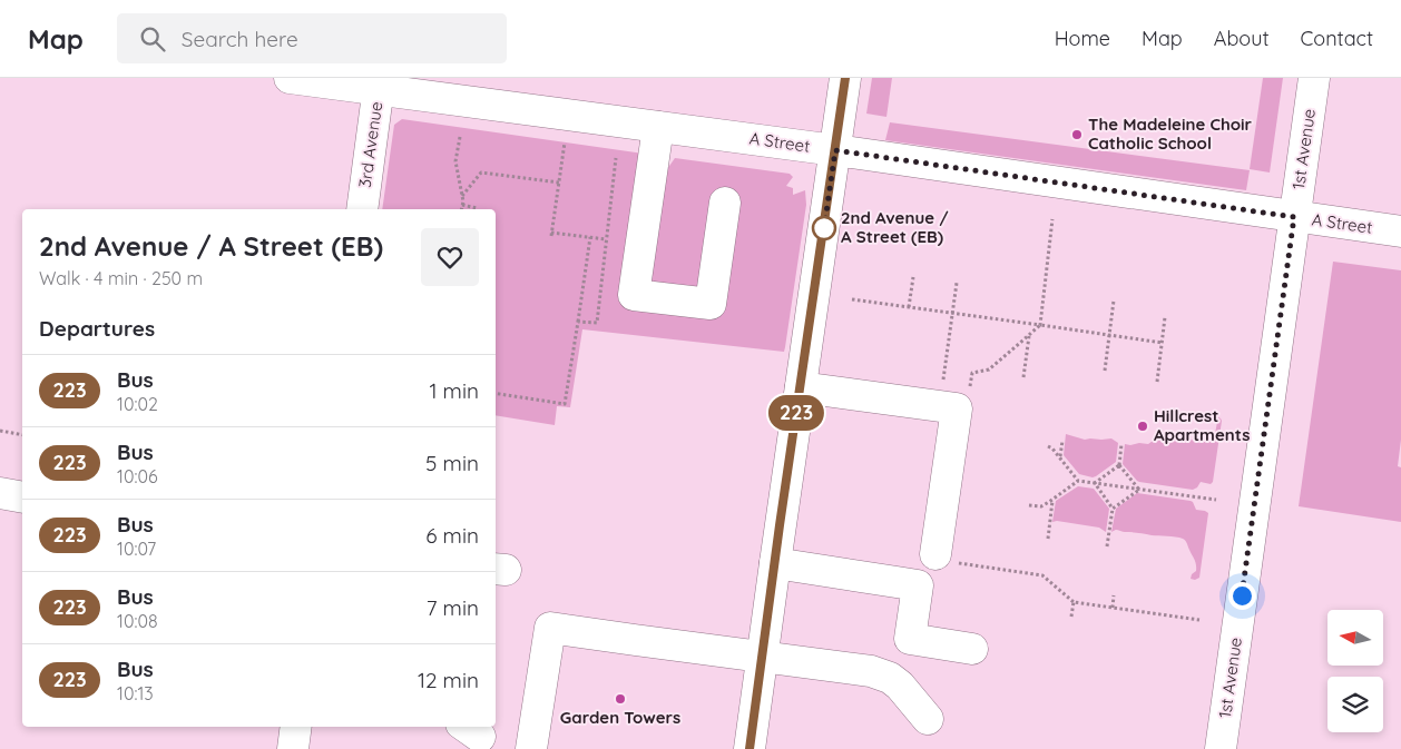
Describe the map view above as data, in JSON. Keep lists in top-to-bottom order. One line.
{"streets":{"street":["A Street","3rd Avenue","1st Avenue"]},"crossings":[["A Street","3rd Avenue"],["A Street","1st Avenue"]],"places":["The Madeleine Choir Catholic School","2nd Avenue / A Street (EB)","Hillcrest Apartments","Garden Towers"],"lines":["bus line 223"],"north":"left","page":{"header":"Map","search":"Search here","nav":["Home","Map","About","Contact"],"on_map":"223","heading":[["2nd Avenue / A Street (EB)","Walk · 4 min · 250 m"],"Departures"],"list":[{"mark":"223","name":"Bus","note":"10:02","value":"1 min"},{"mark":"223","name":"Bus","note":"10:06","value":"5 min"},{"mark":"223","name":"Bus","note":"10:07","value":"6 min"},{"mark":"223","name":"Bus","note":"10:08","value":"7 min"},{"mark":"223","name":"Bus","note":"10:13","value":"12 min"}]}}
